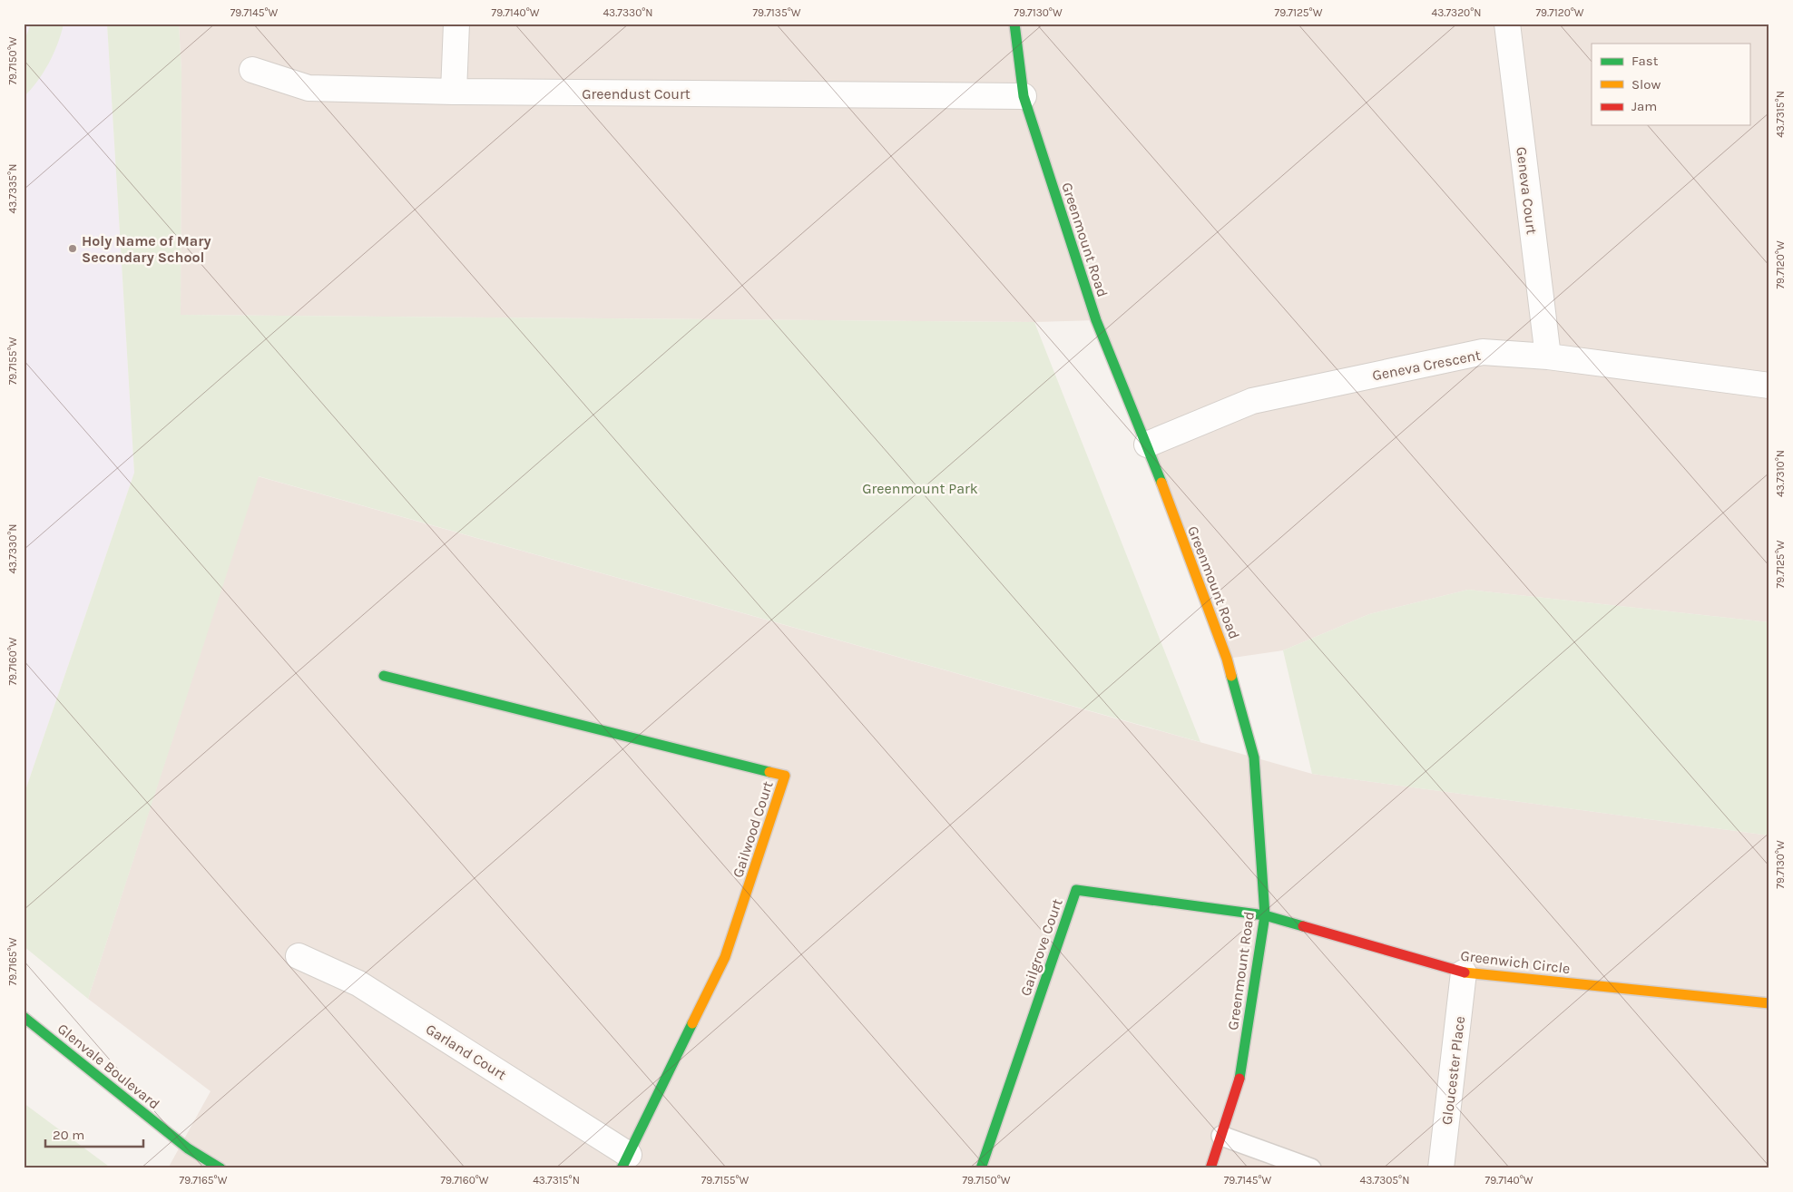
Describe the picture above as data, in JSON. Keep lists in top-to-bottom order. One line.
{"streets":{"street":["Greendust Court","Geneva Court","Greenmount Road","Geneva Crescent","Gailwood Court","Gailgrove Court","Greenwich Circle","Garland Court","Glenvale Boulevard","Gloucester Place"]},"crossings":[["Greendust Court","Greenmount Road"],["Geneva Court","Geneva Crescent"],["Greenmount Road","Geneva Crescent"],["Greenmount Road","Gailgrove Court"],["Greenmount Road","Greenwich Circle"],["Gailwood Court","Garland Court"],["Gailgrove Court","Greenwich Circle"],["Greenwich Circle","Gloucester Place"]],"parks":["Greenmount Park"],"places":["Holy Name of Mary Secondary School"],"legend":["Fast","Slow","Jam"],"scale_bar":"20 m","coordinates":["79.7145°W","79.7140°W","43.7330°N","79.7135°W","79.7130°W","79.7125°W","43.7320°N","79.7120°W","79.7150°W","43.7315°N","43.7335°N","79.7155°W","43.7310°N","79.7160°W","79.7165°W","43.7305°N"]}
